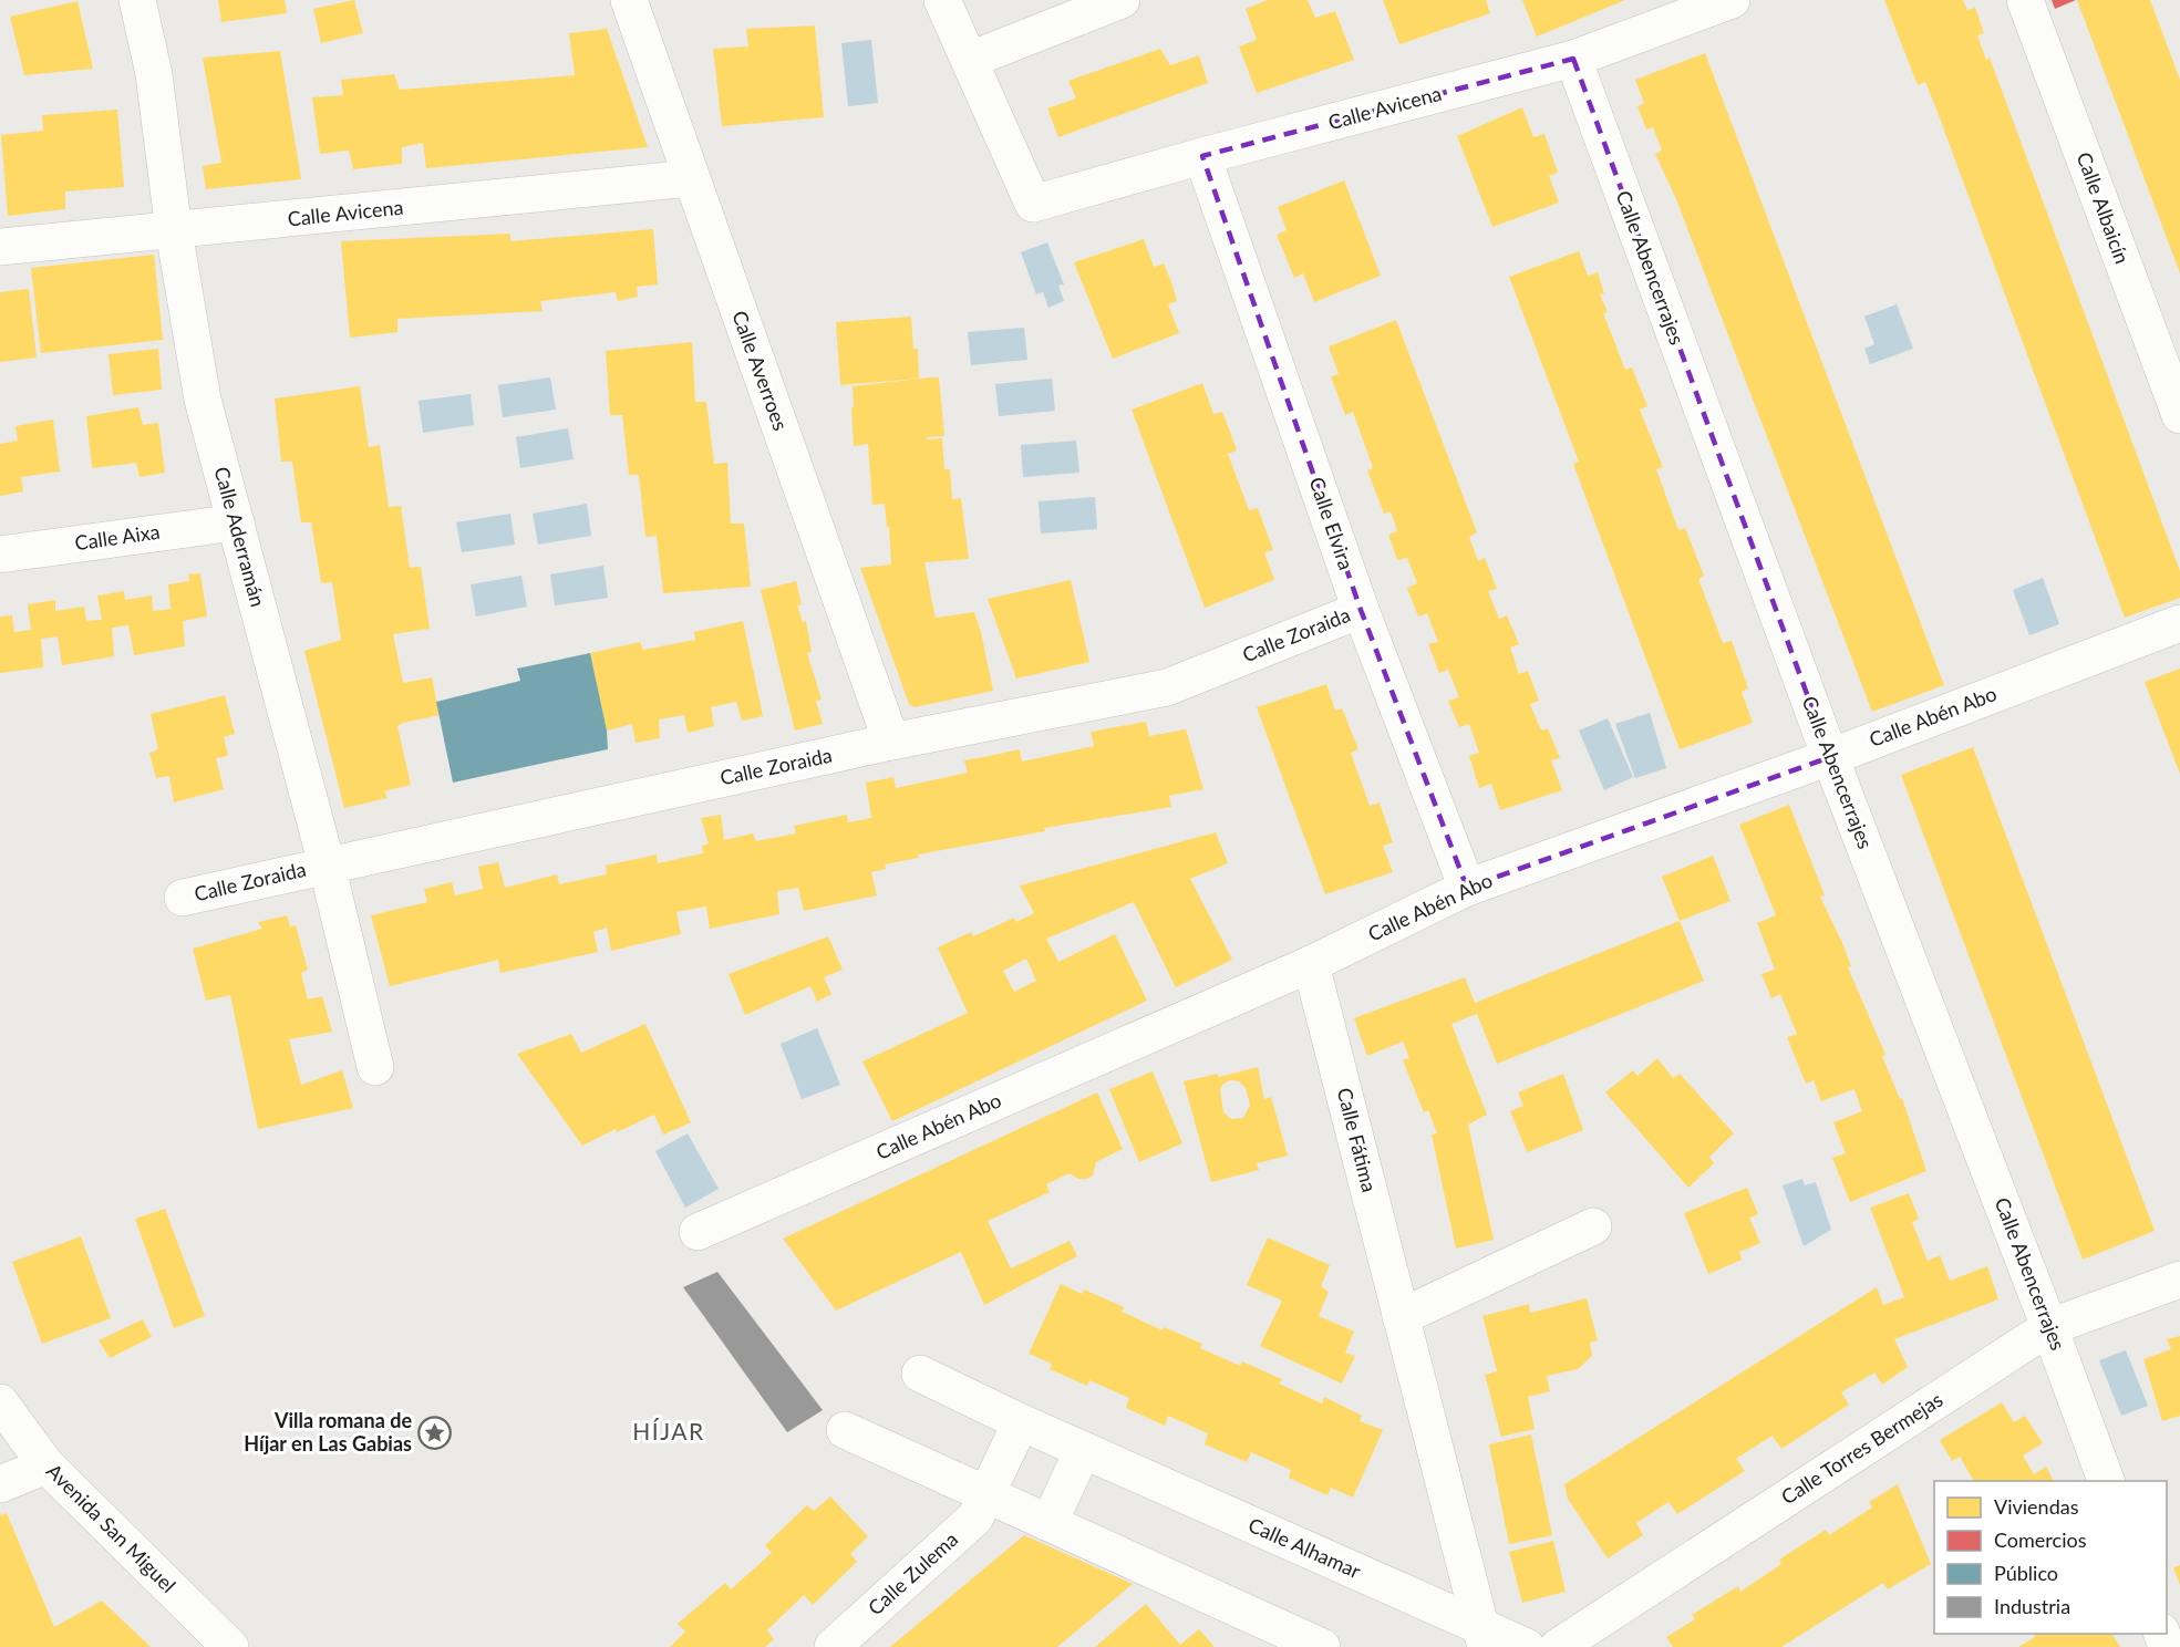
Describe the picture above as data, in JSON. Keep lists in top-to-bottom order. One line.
{"streets":{"street":["Calle Avicena","Calle Albaicín","Calle Abencerrajes","Calle Averroes","Calle Elvira","Calle Aderramán","Calle Aixa","Calle Zoraida","Calle Abén Abo","Calle Fátima","Calle Torres Bermejas","Avenida San Miguel","Calle Alhamar","Calle Zulema"]},"crossings":[["Calle Avicena","Calle Abencerrajes"],["Calle Avicena","Calle Averroes"],["Calle Avicena","Calle Elvira"],["Calle Avicena","Calle Aderramán"],["Calle Abencerrajes","Calle Abén Abo"],["Calle Abencerrajes","Calle Torres Bermejas"],["Calle Averroes","Calle Zoraida"],["Calle Elvira","Calle Zoraida"],["Calle Elvira","Calle Abén Abo"],["Calle Aderramán","Calle Aixa"],["Calle Aderramán","Calle Zoraida"],["Calle Abén Abo","Calle Fátima"],["Calle Fátima","Calle Alhamar"]],"districts":["HÍJAR"],"places":{"place":["Villa romana de Híjar en Las Gabias"]},"legend":["Viviendas","Comercios","Público","Industria"]}
